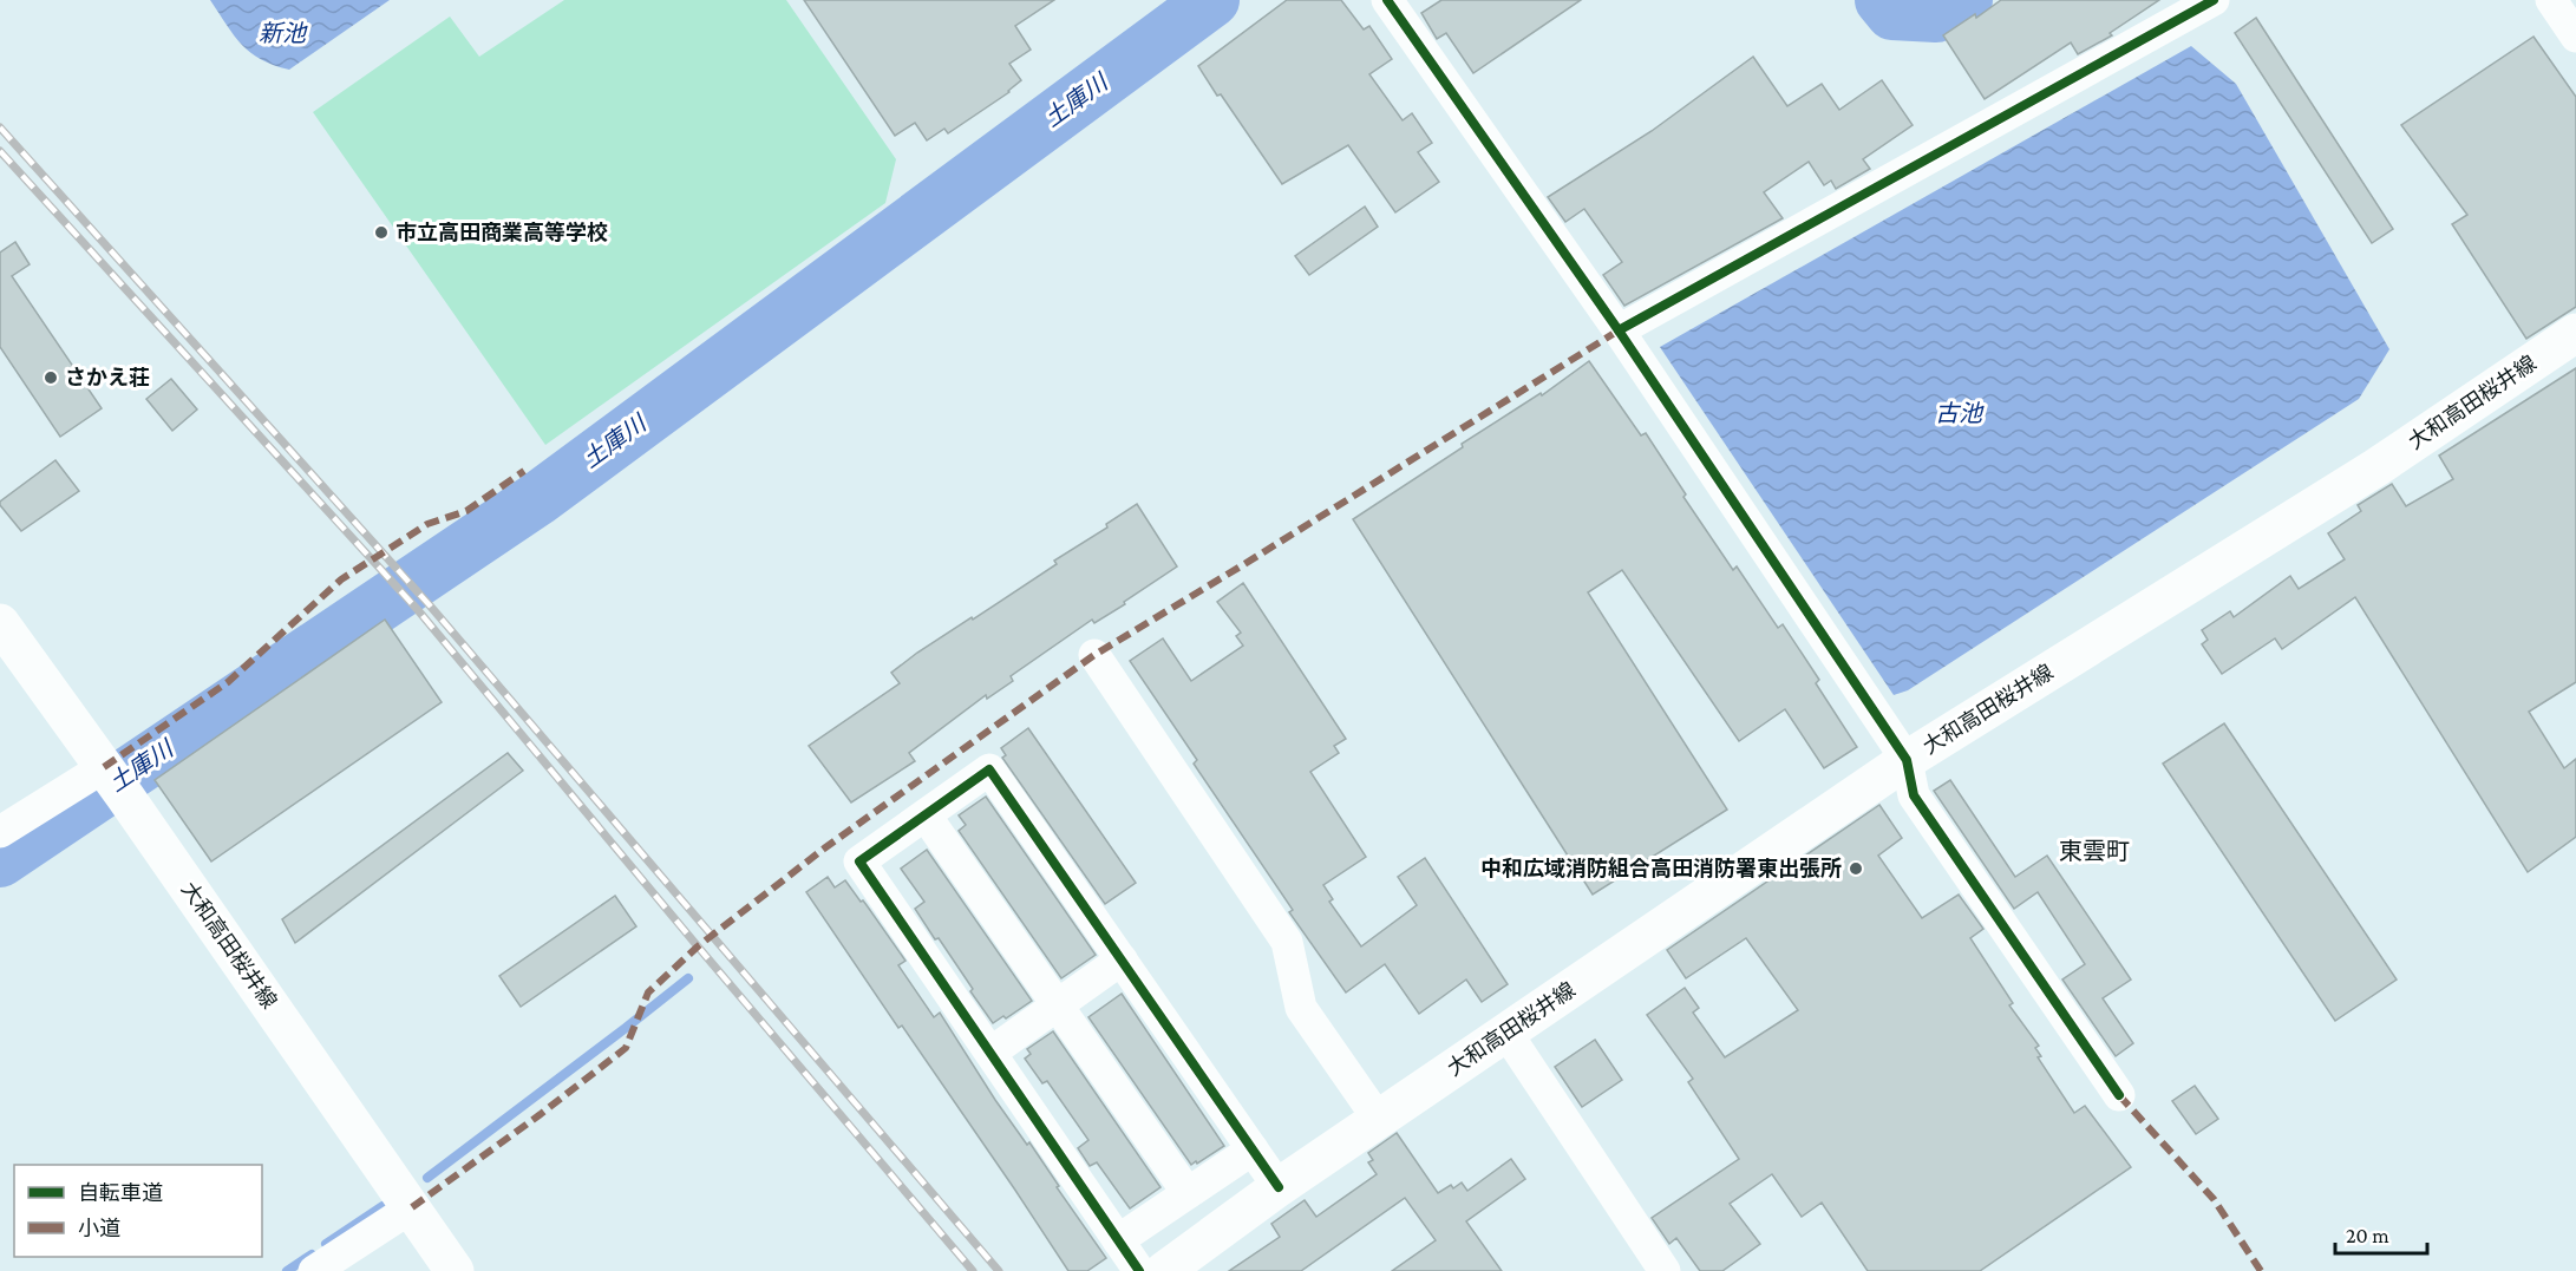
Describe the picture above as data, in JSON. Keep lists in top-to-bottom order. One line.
{"streets":{"main road":["大和高田桜井線"]},"districts":["東雲町"],"water":["新池","土庫川","古池"],"places":["市立高田商業高等学校","さかえ荘","中和広域消防組合高田消防署東出張所"],"legend":["自転車道","小道"],"scale_bar":"20 m"}
